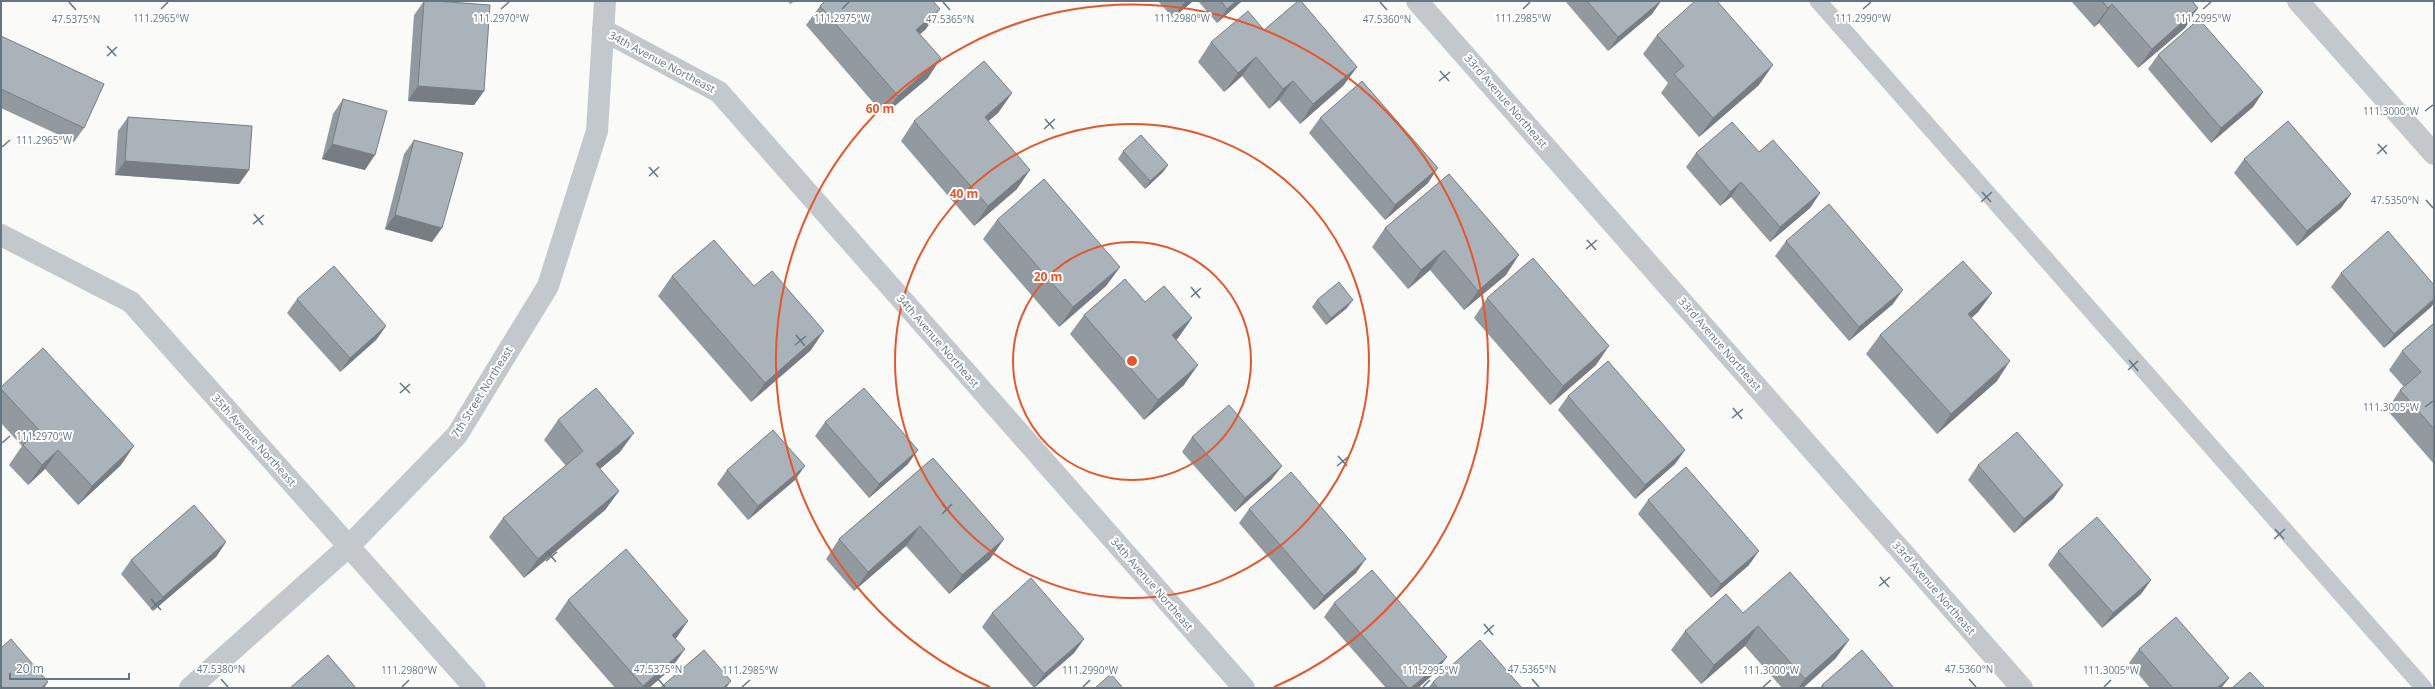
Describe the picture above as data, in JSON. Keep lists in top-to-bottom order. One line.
{"streets":{"street":["34th Avenue Northeast","33rd Avenue Northeast","7th Street Northeast","35th Avenue Northeast"]},"crossings":[["34th Avenue Northeast","7th Street Northeast"],["7th Street Northeast","35th Avenue Northeast"]],"scale_bar":"20 m","coordinates":["111.2965°W","111.2970°W","111.2975°W","111.2980°W","111.2985°W","111.2990°W","111.2995°W","47.5365°N","47.5360°N","47.5375°N","111.3000°W","47.5350°N","111.3005°W","47.5380°N"],"rings":["60 m","40 m","20 m"]}
